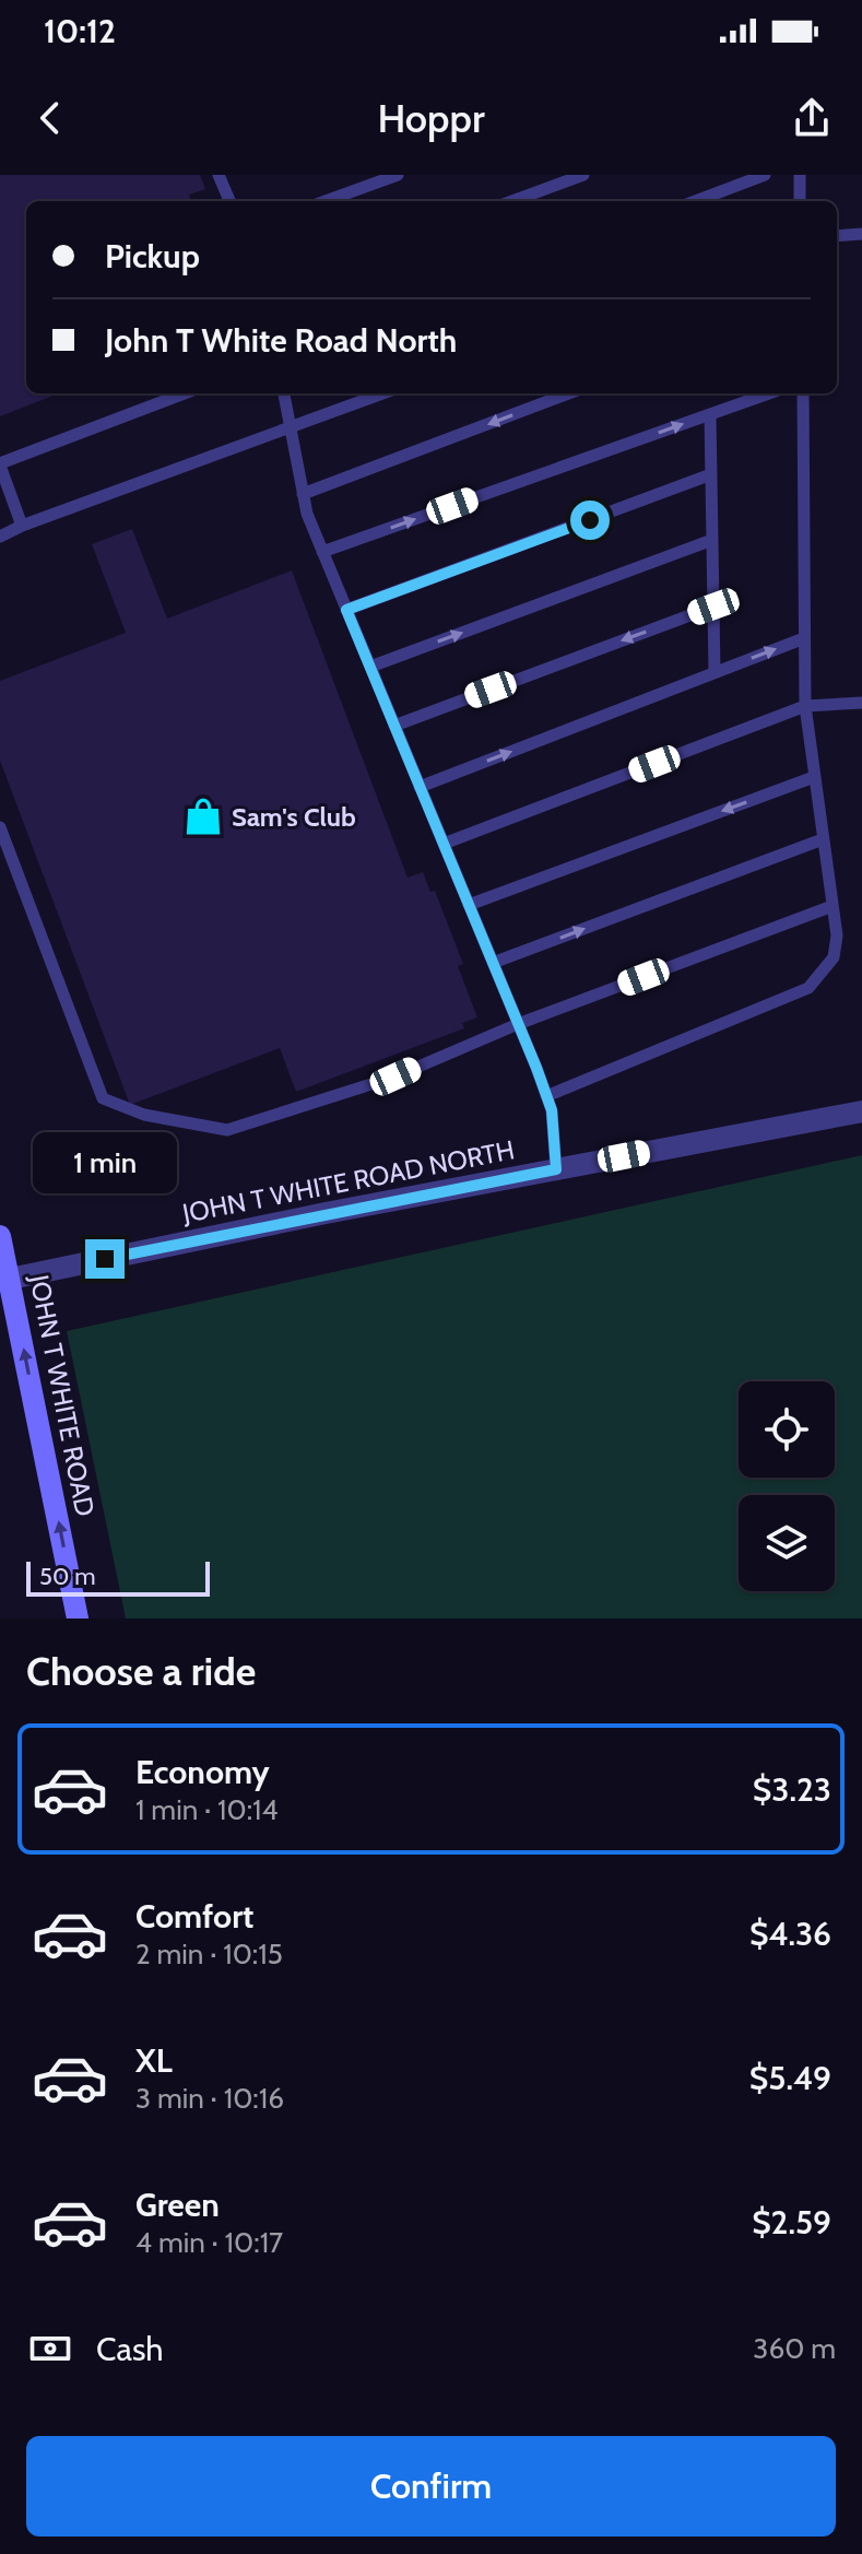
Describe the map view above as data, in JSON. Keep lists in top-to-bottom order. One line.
{"streets":{"main road":["JOHN T WHITE ROAD"],"street":["JOHN T WHITE ROAD NORTH"]},"crossings":[["JOHN T WHITE ROAD NORTH","JOHN T WHITE ROAD"]],"one_way":["JOHN T WHITE ROAD"],"places":{"shop":["Sam's Club"]},"scale_bar":"50 m","page":{"status":"10:12","header":"Hoppr","banner":["Pickup","John T White Road North"],"bubble":"1 min","scale":"50 m","heading":"Choose a ride","list":[{"name":"Economy","note":"1 min · 10:14","value":"$3.23"},{"name":"Comfort","note":"2 min · 10:15","value":"$4.36"},{"name":"XL","note":"3 min · 10:16","value":"$5.49"},{"name":"Green","note":"4 min · 10:17","value":"$2.59"}],"pay":["Cash","360 m"],"buttons":"Confirm"}}
